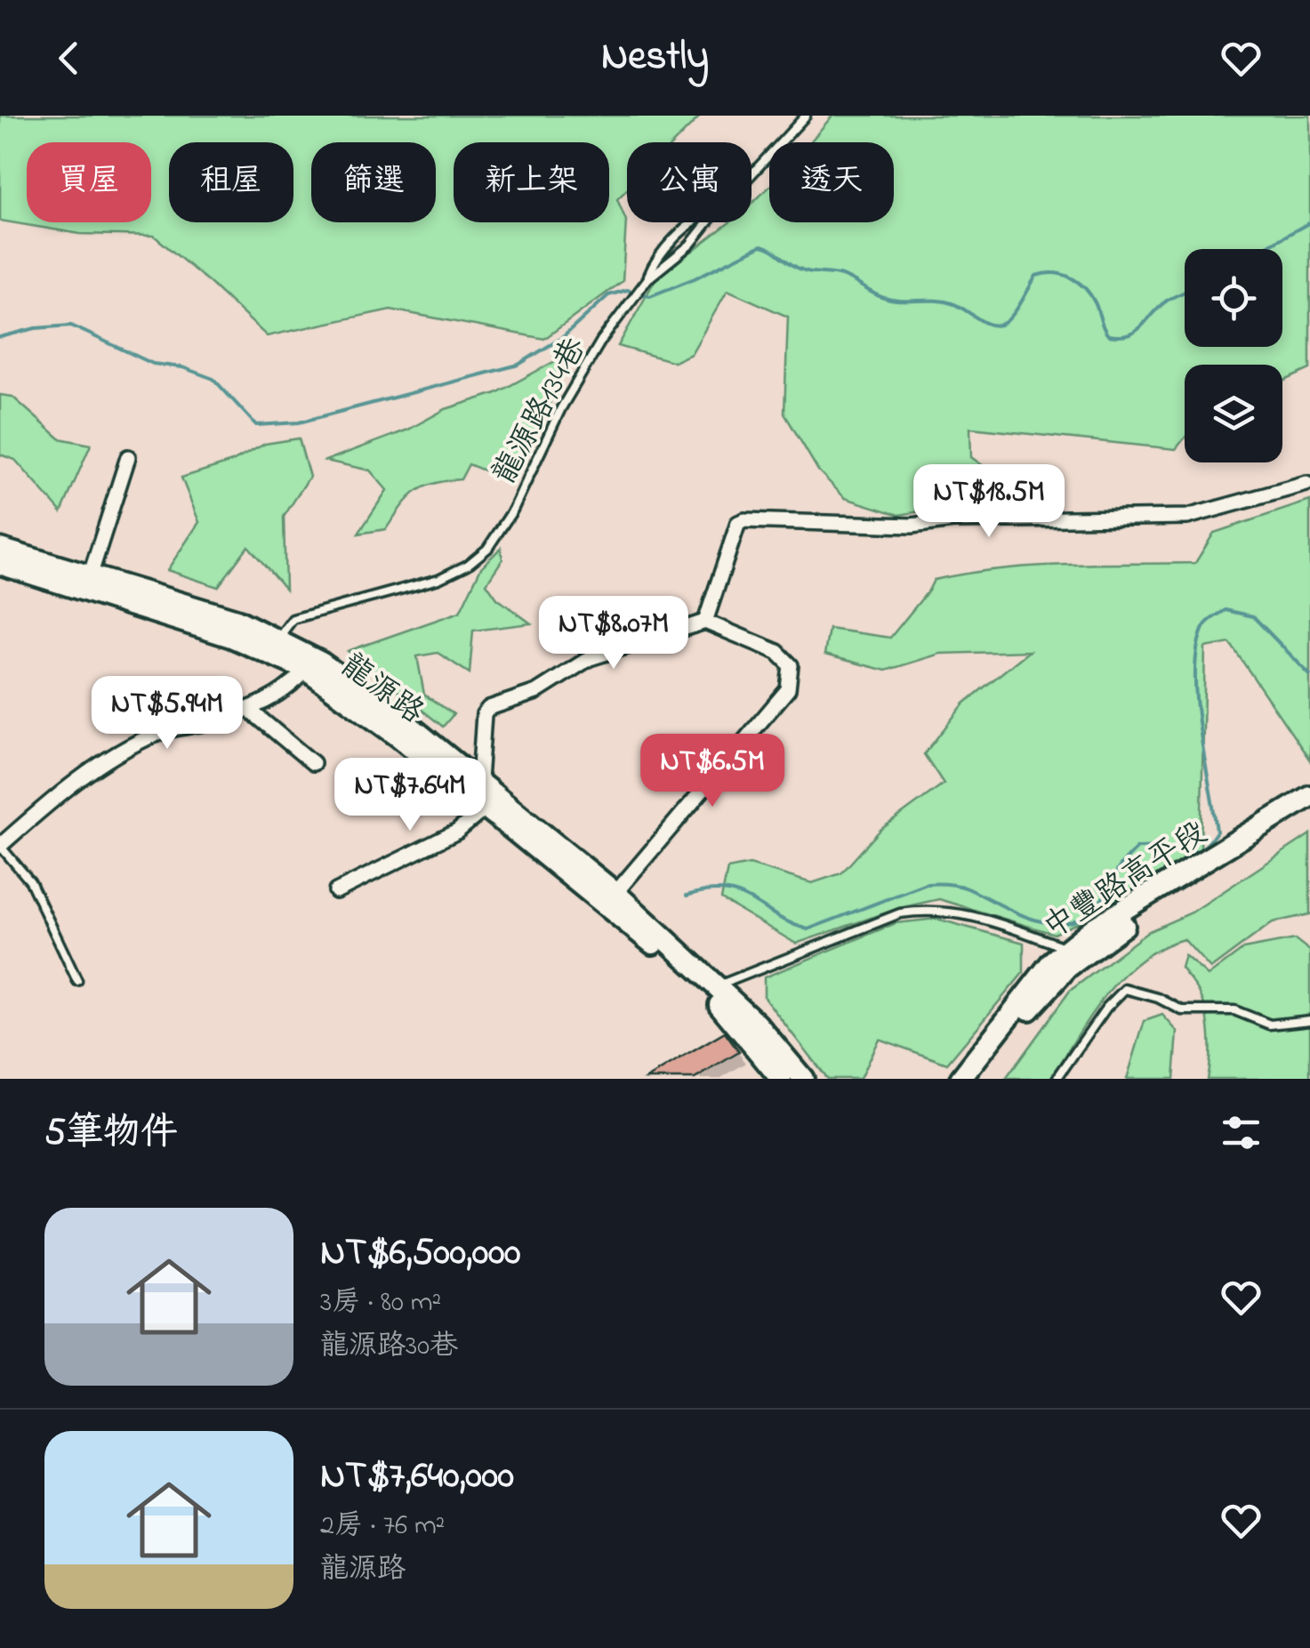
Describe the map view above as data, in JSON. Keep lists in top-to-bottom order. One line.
{"streets":{"main road":["龍源路","中豐路高平段"],"lane":["龍源路134巷"]},"page":{"header":"Nestly","chip":["買屋","租屋","篩選","新上架","公寓","透天"],"price":["NT$18.5M","NT$8.07M","NT$5.94M","NT$6.5M","NT$7.64M"],"heading":"5筆物件","list":[{"name":"NT$6,500,000","note":"3房 · 80 m² · 龍源路30巷"},{"name":"NT$7,640,000","note":"2房 · 76 m² · 龍源路"}]}}
